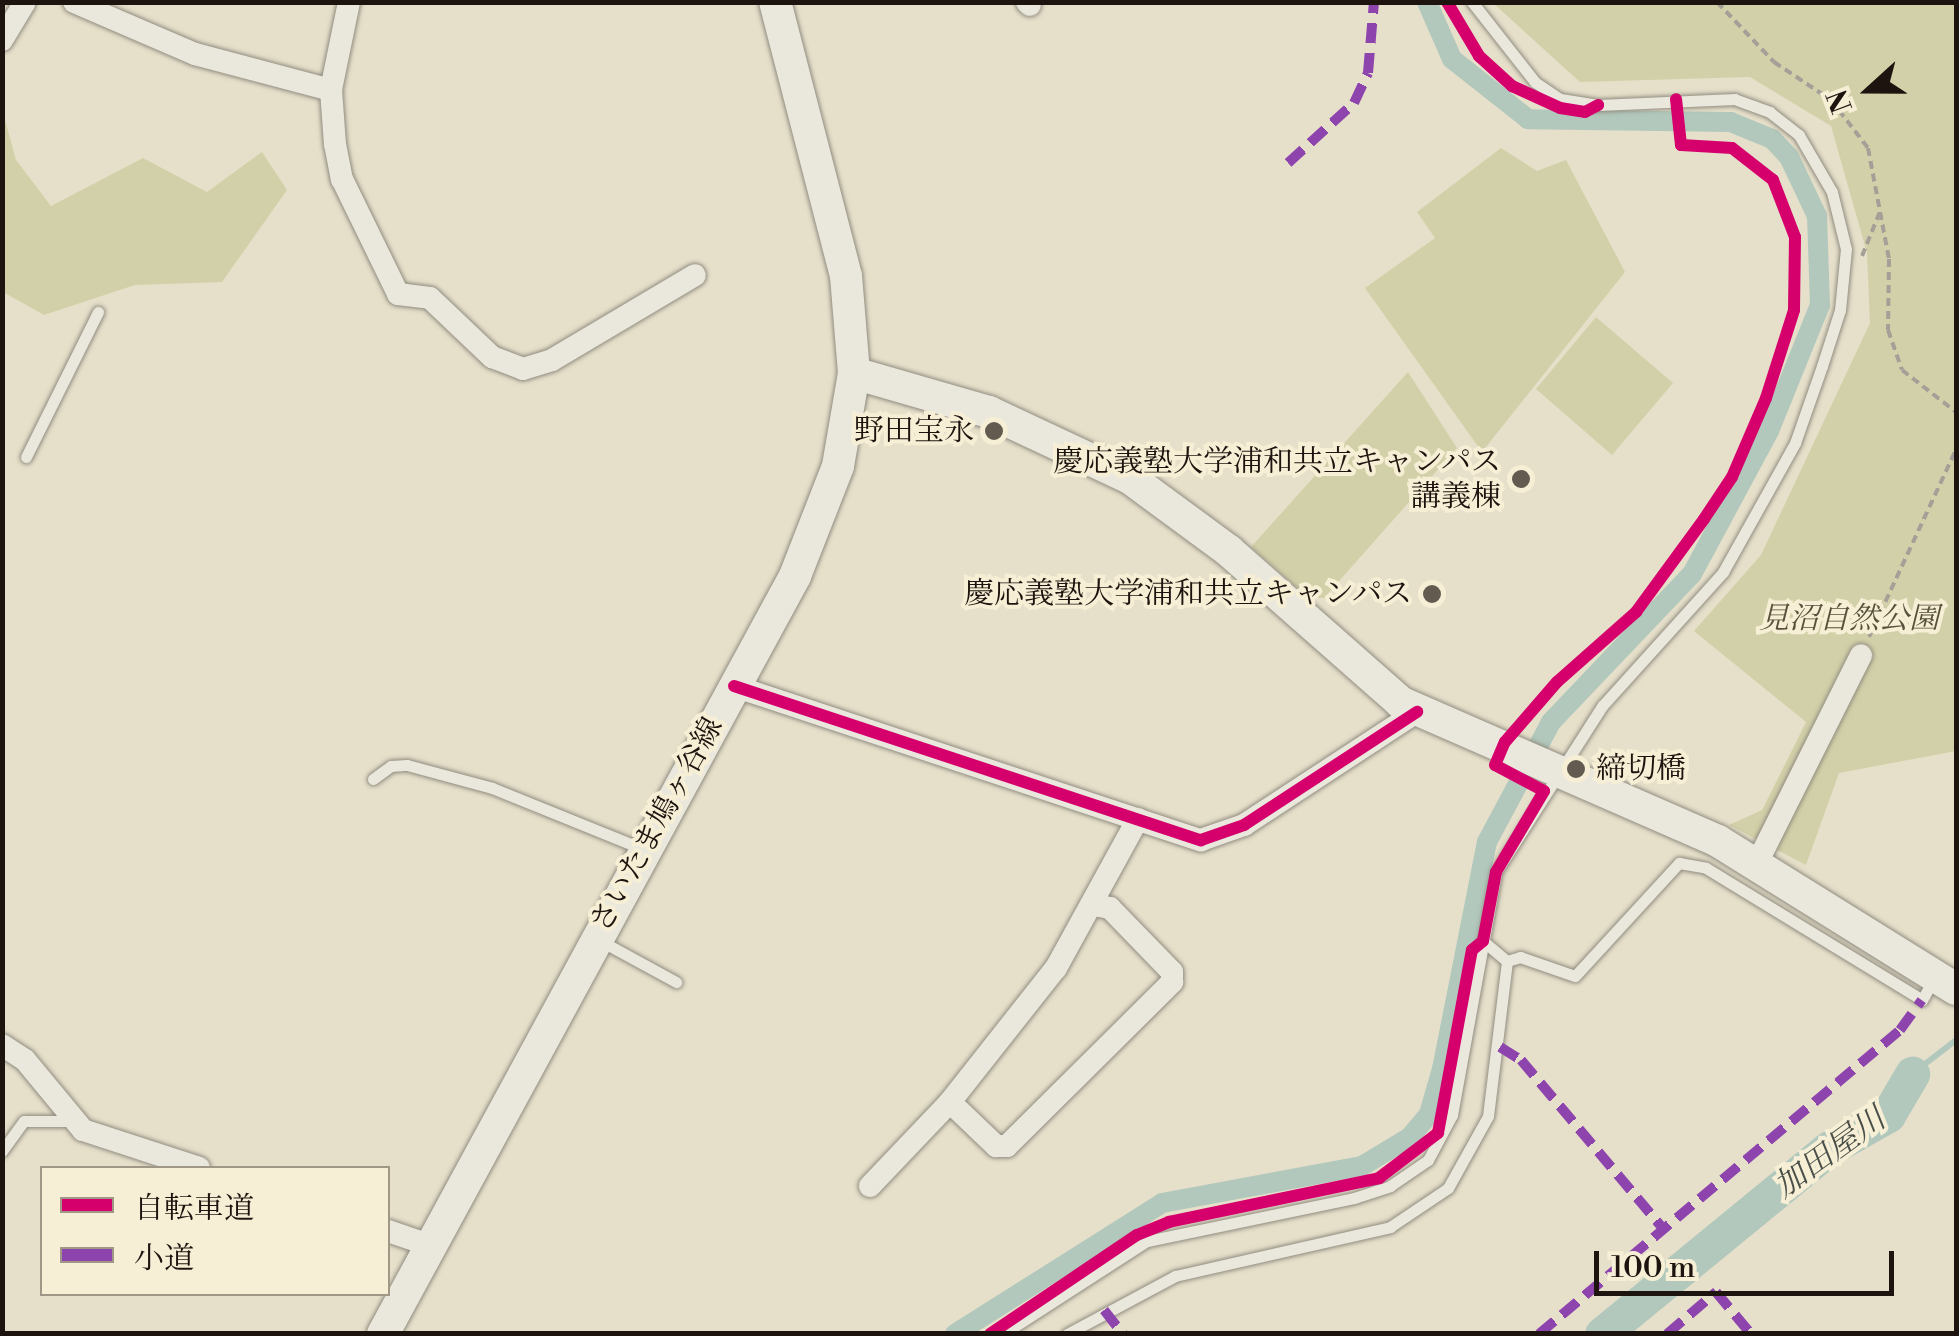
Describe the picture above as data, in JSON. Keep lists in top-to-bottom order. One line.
{"streets":{"main road":["さいたま鳩ヶ谷線"]},"water":["加田屋川"],"parks":["見沼自然公園"],"places":["野田宝永","慶応義塾大学浦和共立キャンパス 講義棟","慶応義塾大学浦和共立キャンパス","締切橋"],"legend":["自転車道","小道"],"scale_bar":"100 m","north":"left"}
